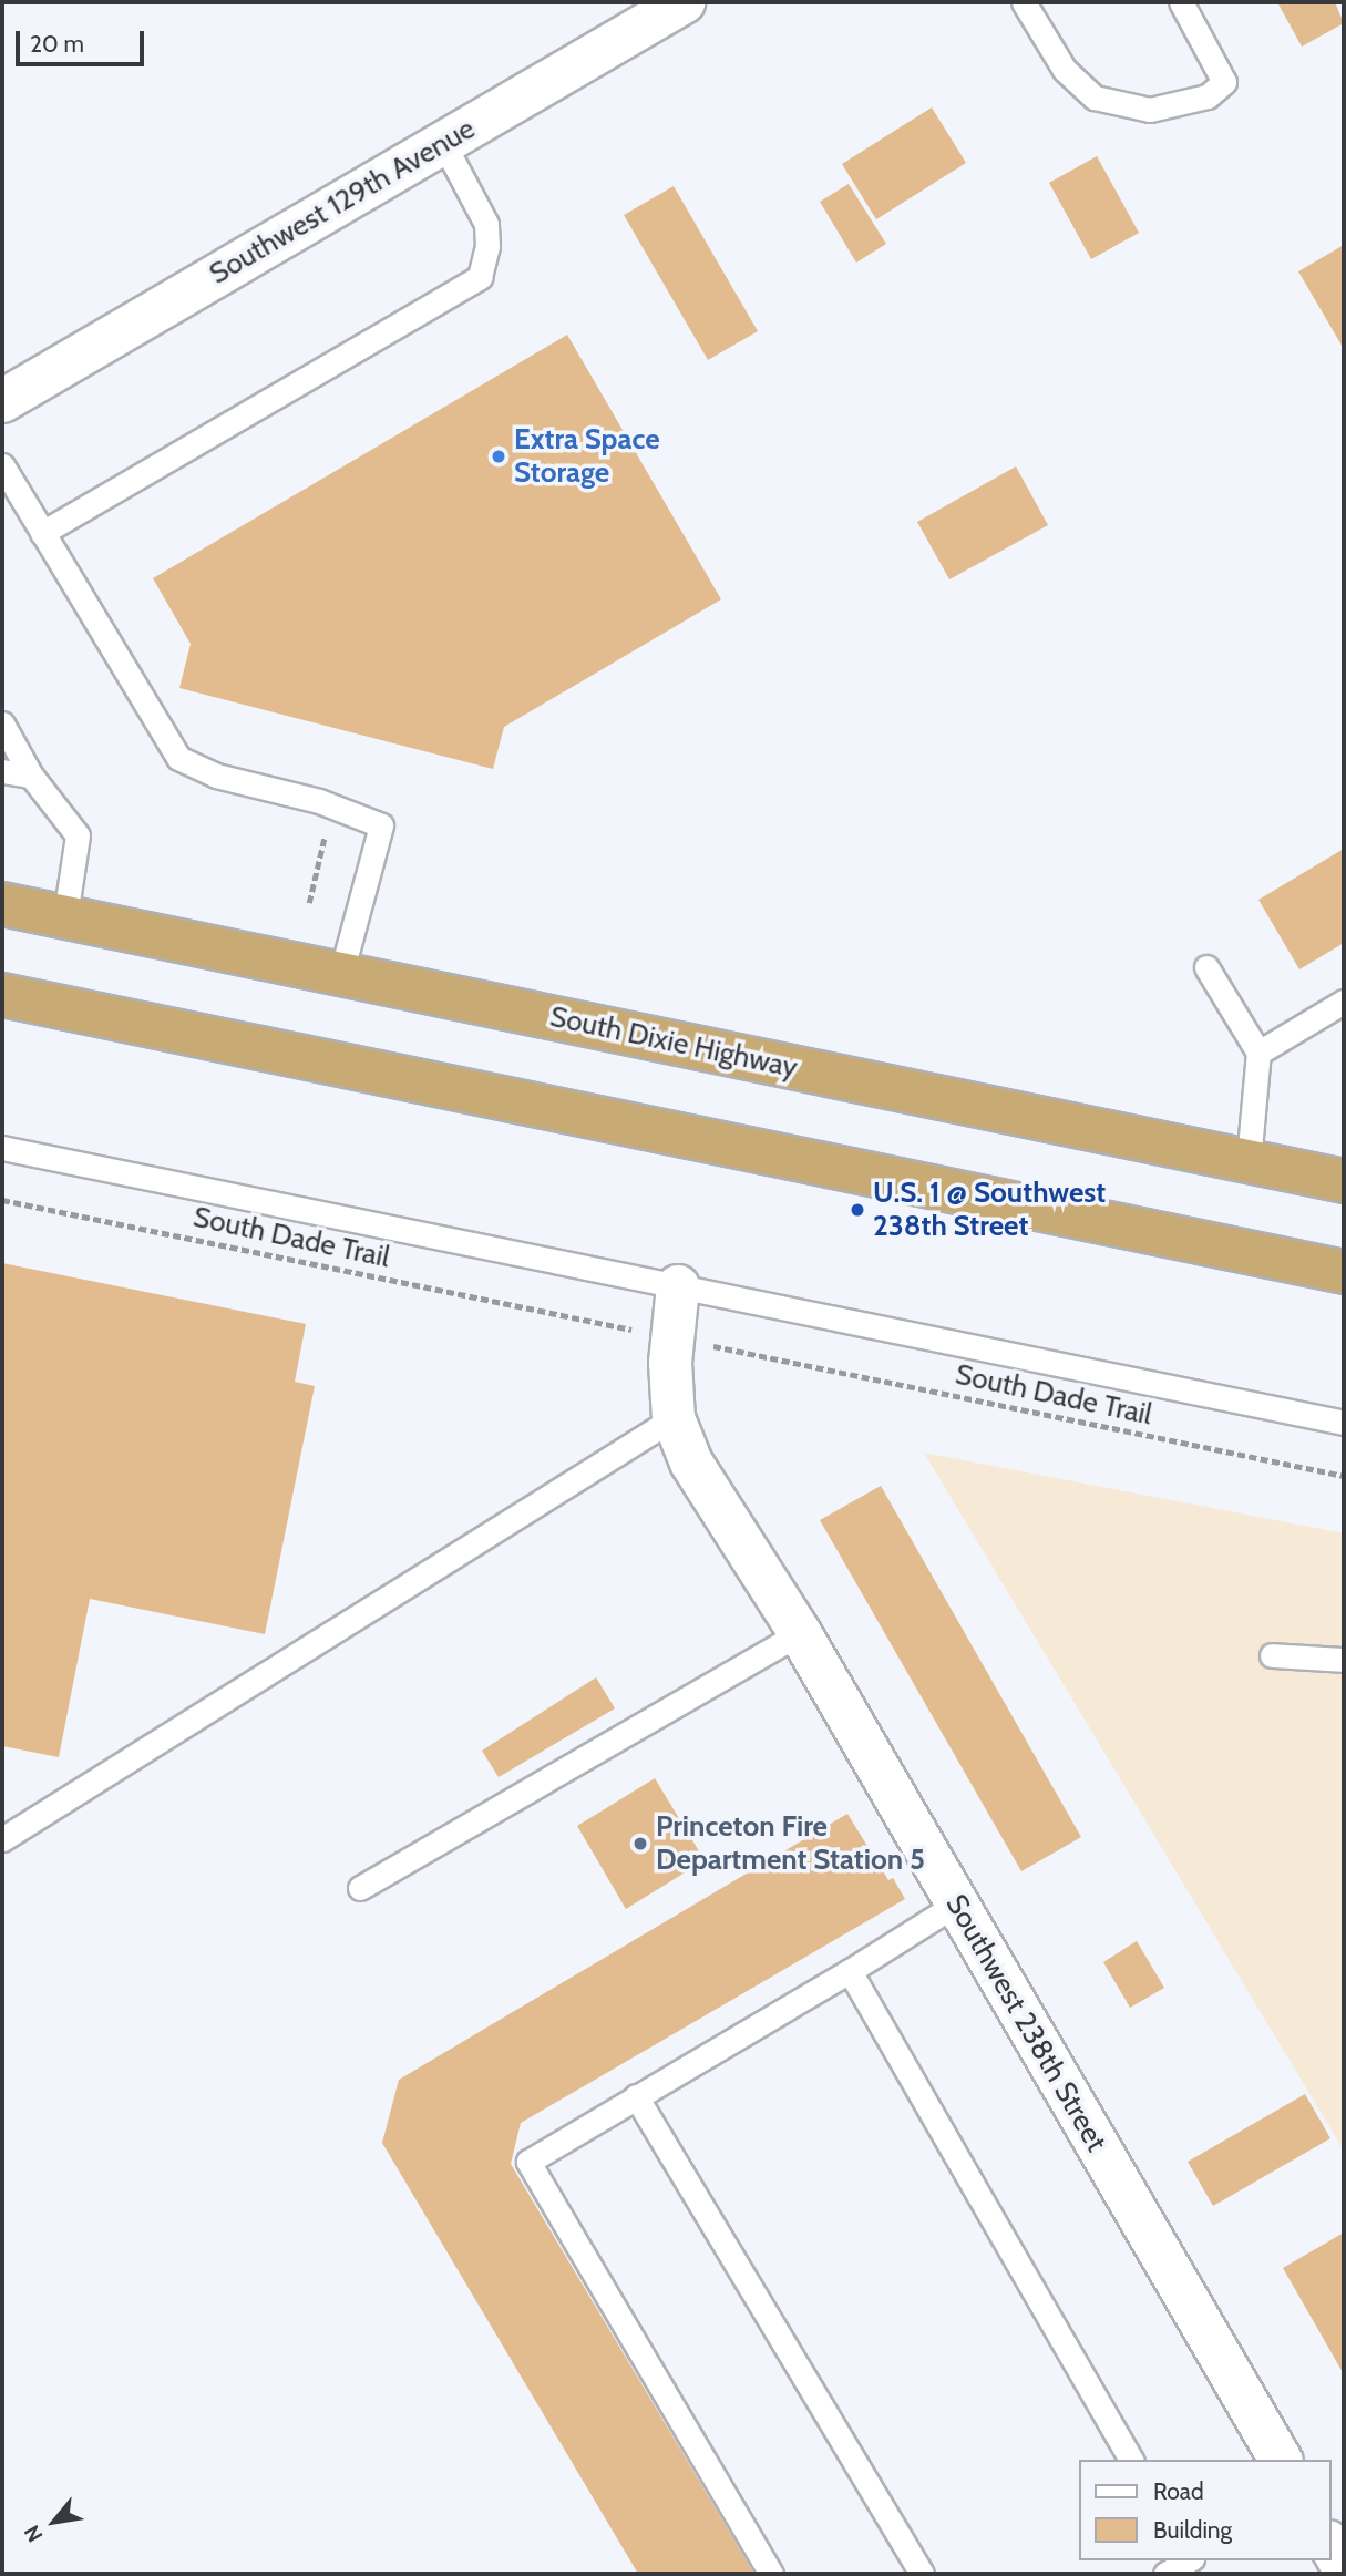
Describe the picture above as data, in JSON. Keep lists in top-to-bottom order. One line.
{"streets":{"highway":["South Dixie Highway"],"street":["Southwest 129th Avenue","Southwest 238th Street"],"path":["South Dade Trail"]},"places":["Extra Space Storage","U.S. 1 @ Southwest 238th Street","Princeton Fire Department Station 5"],"legend":["Road","Building"],"scale_bar":"20 m","north":"bottom left"}
